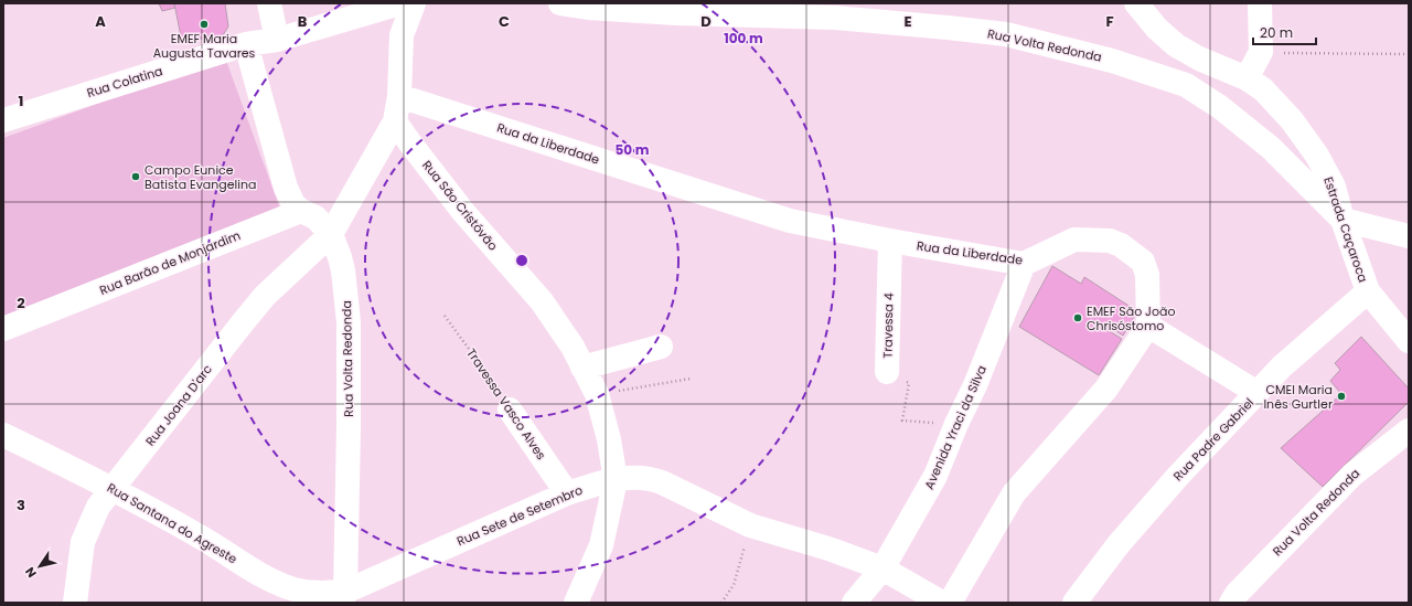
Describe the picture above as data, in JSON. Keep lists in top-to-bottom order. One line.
{"streets":{"street":["Rua Volta Redonda","Rua Colatina","Rua da Liberdade","Rua São Cristóvão","Estrada Caçaroca","Rua Barão de Monjardim","Travessa 4","Travessa Vasco Alves","Rua Joana D'arc","Avenida Yraci da Silva","Rua Padre Gabriel","Rua Sete de Setembro","Rua Santana do Agreste"]},"crossings":[["Rua Volta Redonda","Estrada Caçaroca"],["Rua Volta Redonda","Rua Joana D'arc"],["Rua Volta Redonda","Rua Sete de Setembro"],["Rua Volta Redonda","Rua Santana do Agreste"],["Rua da Liberdade","Travessa 4"],["Rua da Liberdade","Avenida Yraci da Silva"],["Rua São Cristóvão","Rua Sete de Setembro"],["Estrada Caçaroca","Rua Padre Gabriel"],["Travessa 4","Avenida Yraci da Silva"],["Travessa Vasco Alves","Rua Sete de Setembro"],["Rua Joana D'arc","Rua Santana do Agreste"],["Avenida Yraci da Silva","Rua Sete de Setembro"],["Rua Sete de Setembro","Rua Santana do Agreste"]],"places":["EMEF Maria Augusta Tavares","Campo Eunice Batista Evangelina","EMEF São João Chrisóstomo","CMEI Maria Inês Gurtler"],"scale_bar":"20 m","north":"bottom left","grid":{"columns":["A","B","C","D","E","F"],"rows":["1","2","3"]},"rings":["100 m","50 m"]}
